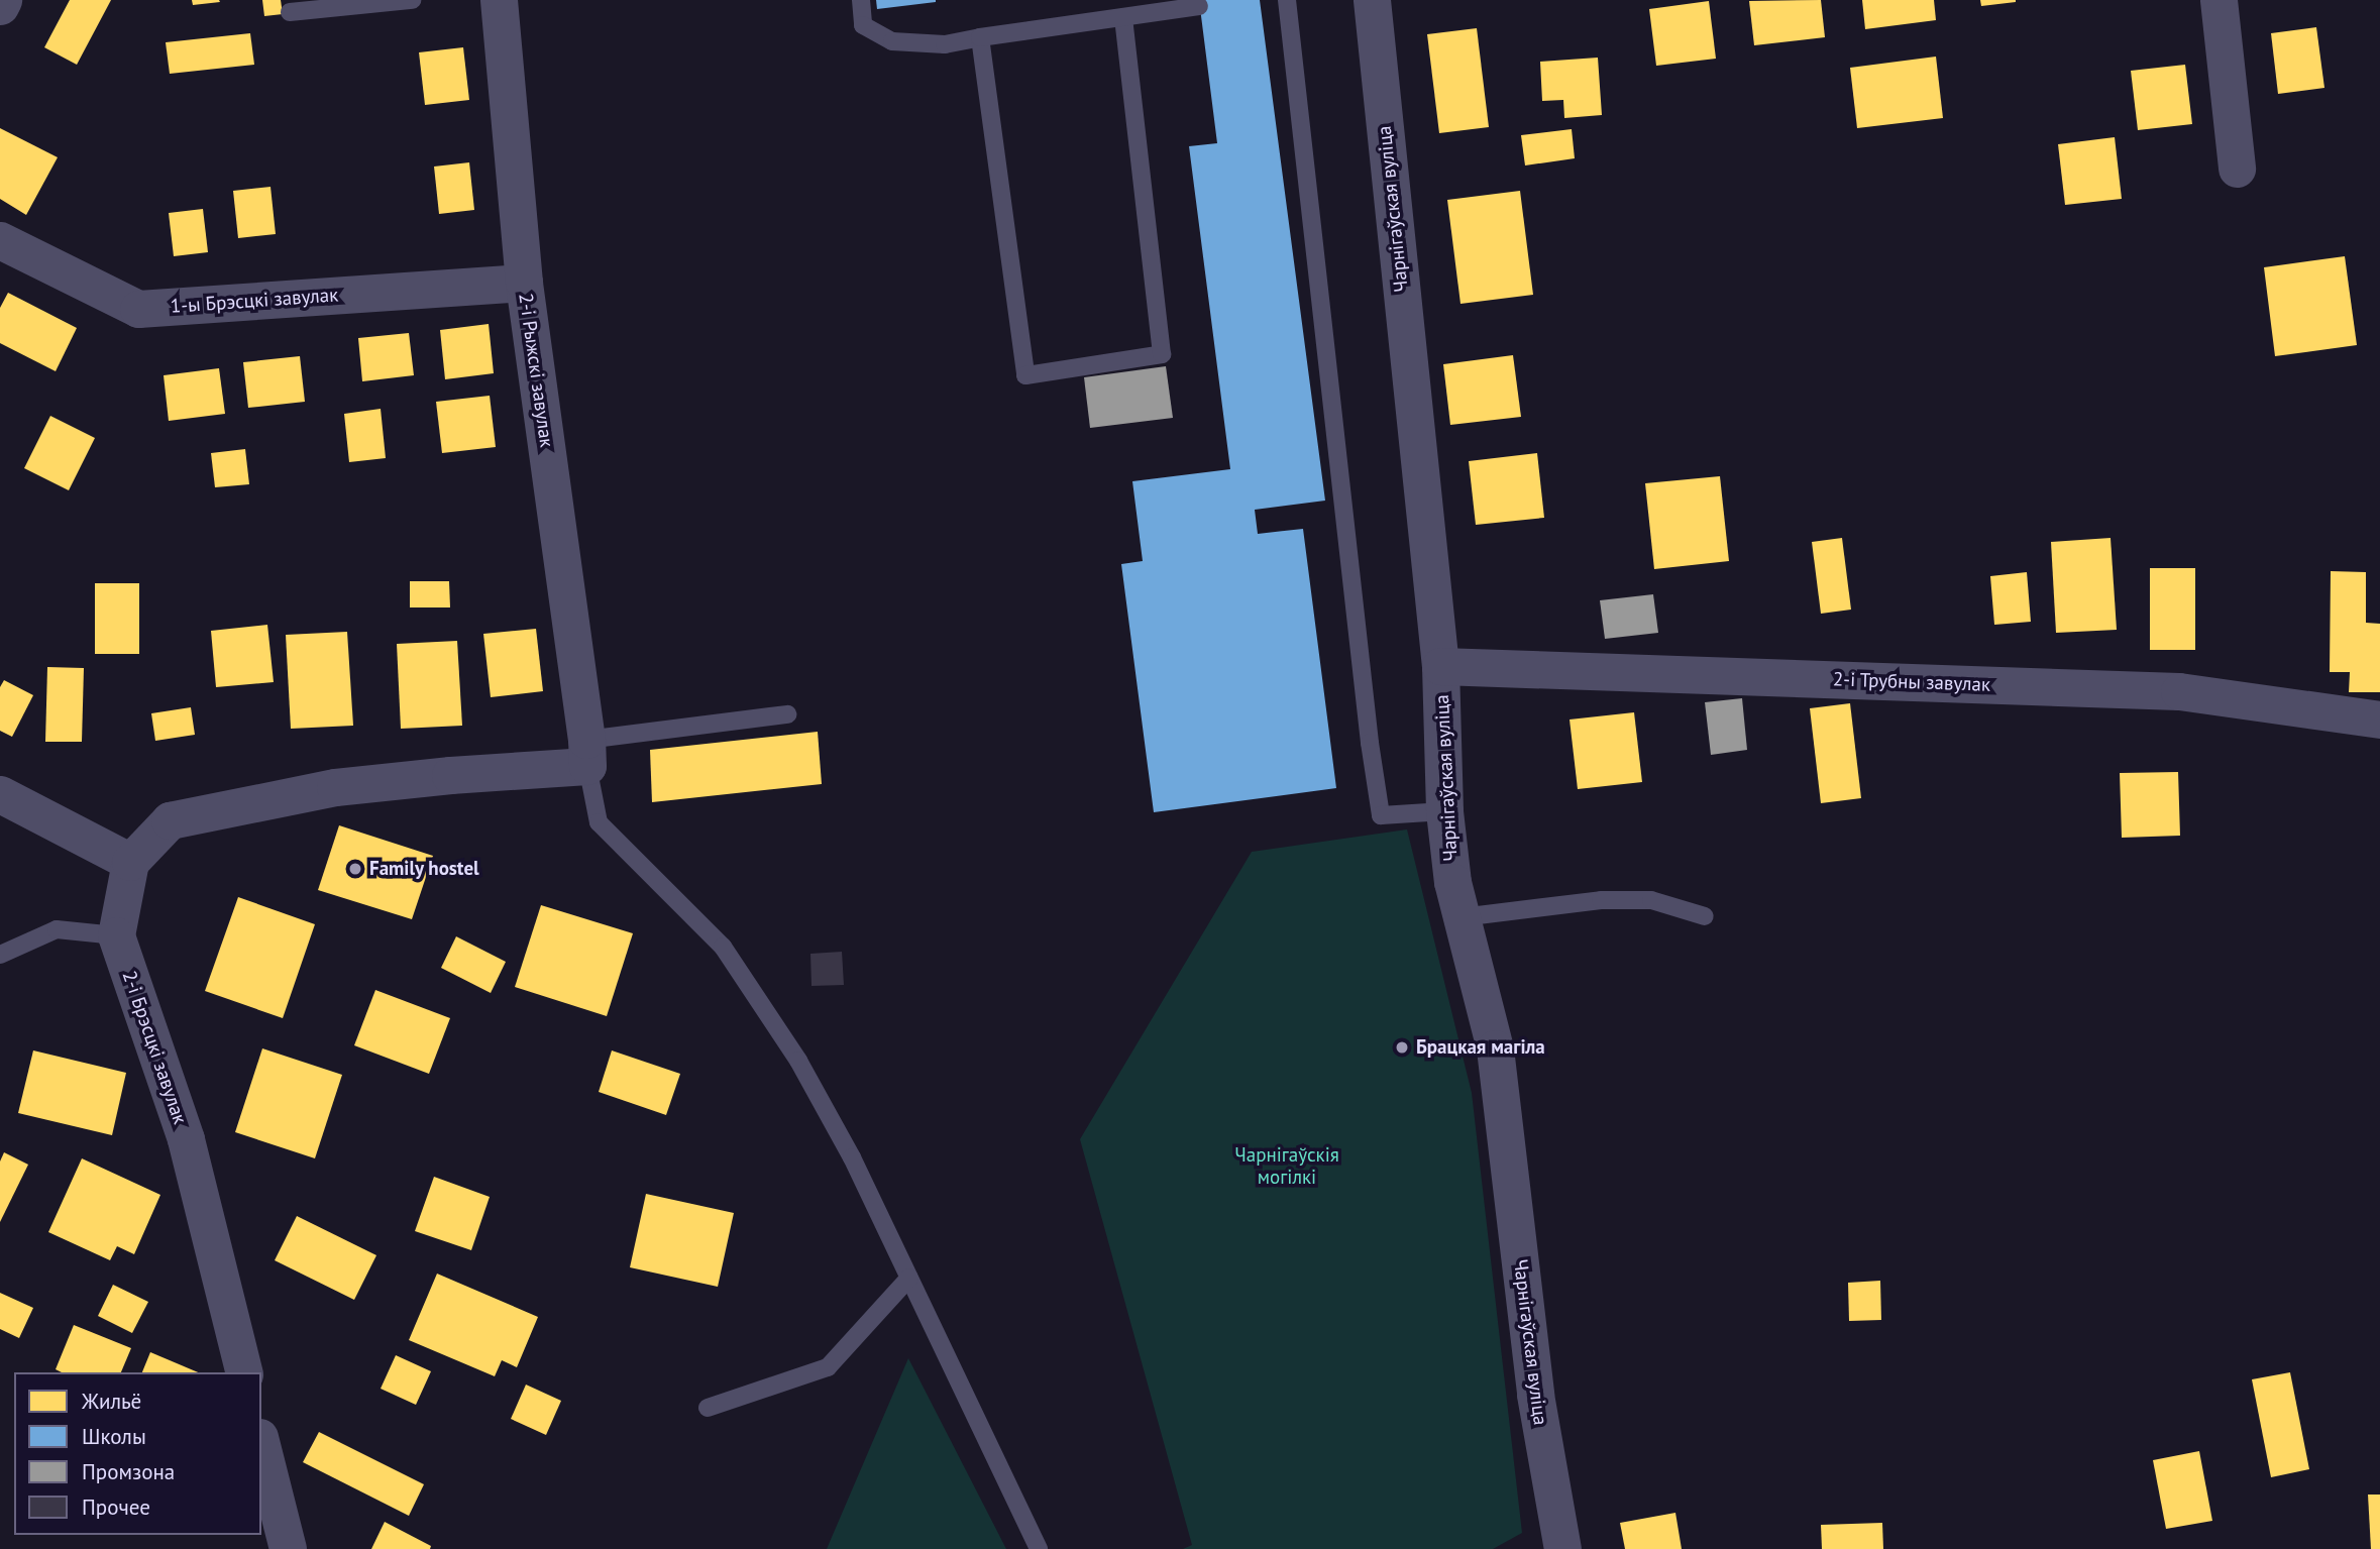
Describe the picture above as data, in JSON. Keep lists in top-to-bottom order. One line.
{"streets":{"street":["Чарнігаўская вуліца","1-ы Брэсцкі завулак","2-і Рыжскі завулак","2-і Трубны завулак","2-і Брэсцкі завулак"]},"crossings":[["Чарнігаўская вуліца","2-і Трубны завулак"],["1-ы Брэсцкі завулак","2-і Рыжскі завулак"]],"parks":["Чарнігаўскія могілкі"],"places":["Family hostel","Брацкая магіла"],"legend":["Жильё","Школы","Промзона","Прочее"]}
